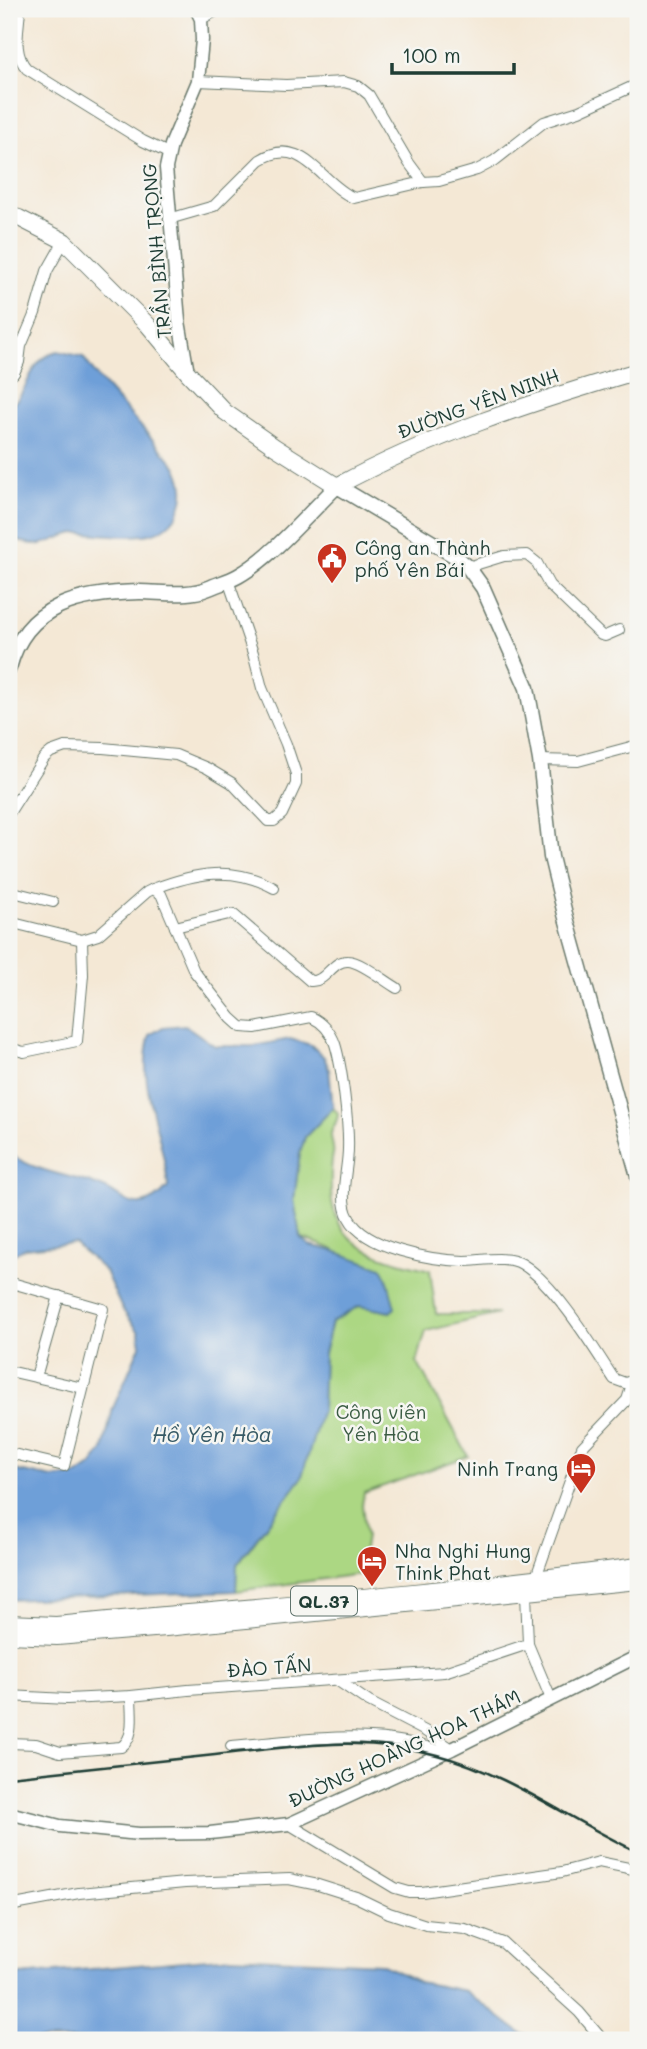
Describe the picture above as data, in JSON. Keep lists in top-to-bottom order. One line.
{"streets":{"main road":["ĐƯỜNG YÊN NINH","QL.37"],"street":["TRẦN BÌNH TRỌNG","ĐÀO TẤN","ĐƯỜNG HOÀNG HOA THÁM"]},"water":["Hồ Yên Hòa"],"parks":["Công viên Yên Hòa"],"places":{"public building":["Công an Thành phố Yên Bái"],"hotel":["Ninh Trang","Nha Nghi Hung Think Phat"]},"scale_bar":"100 m"}
